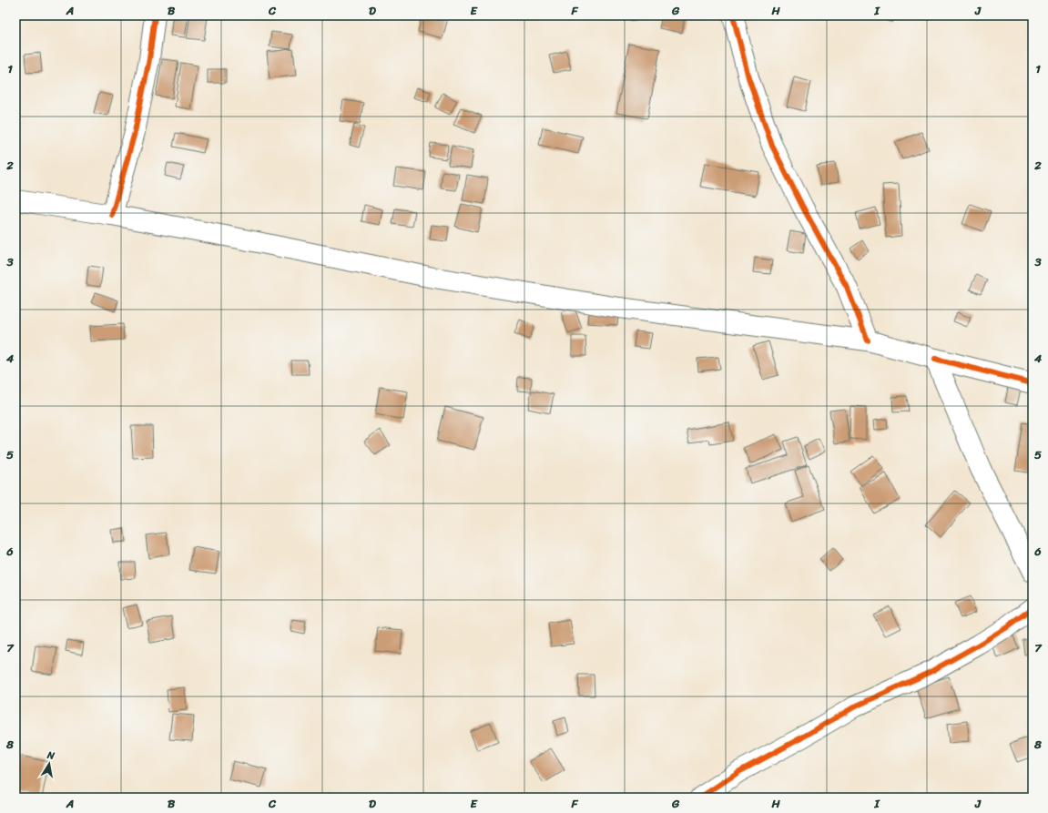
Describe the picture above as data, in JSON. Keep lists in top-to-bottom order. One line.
{"north":"top","grid":{"columns":["A","B","C","D","E","F","G","H","I","J"],"rows":["1","2","3","4","5","6","7","8"]}}
